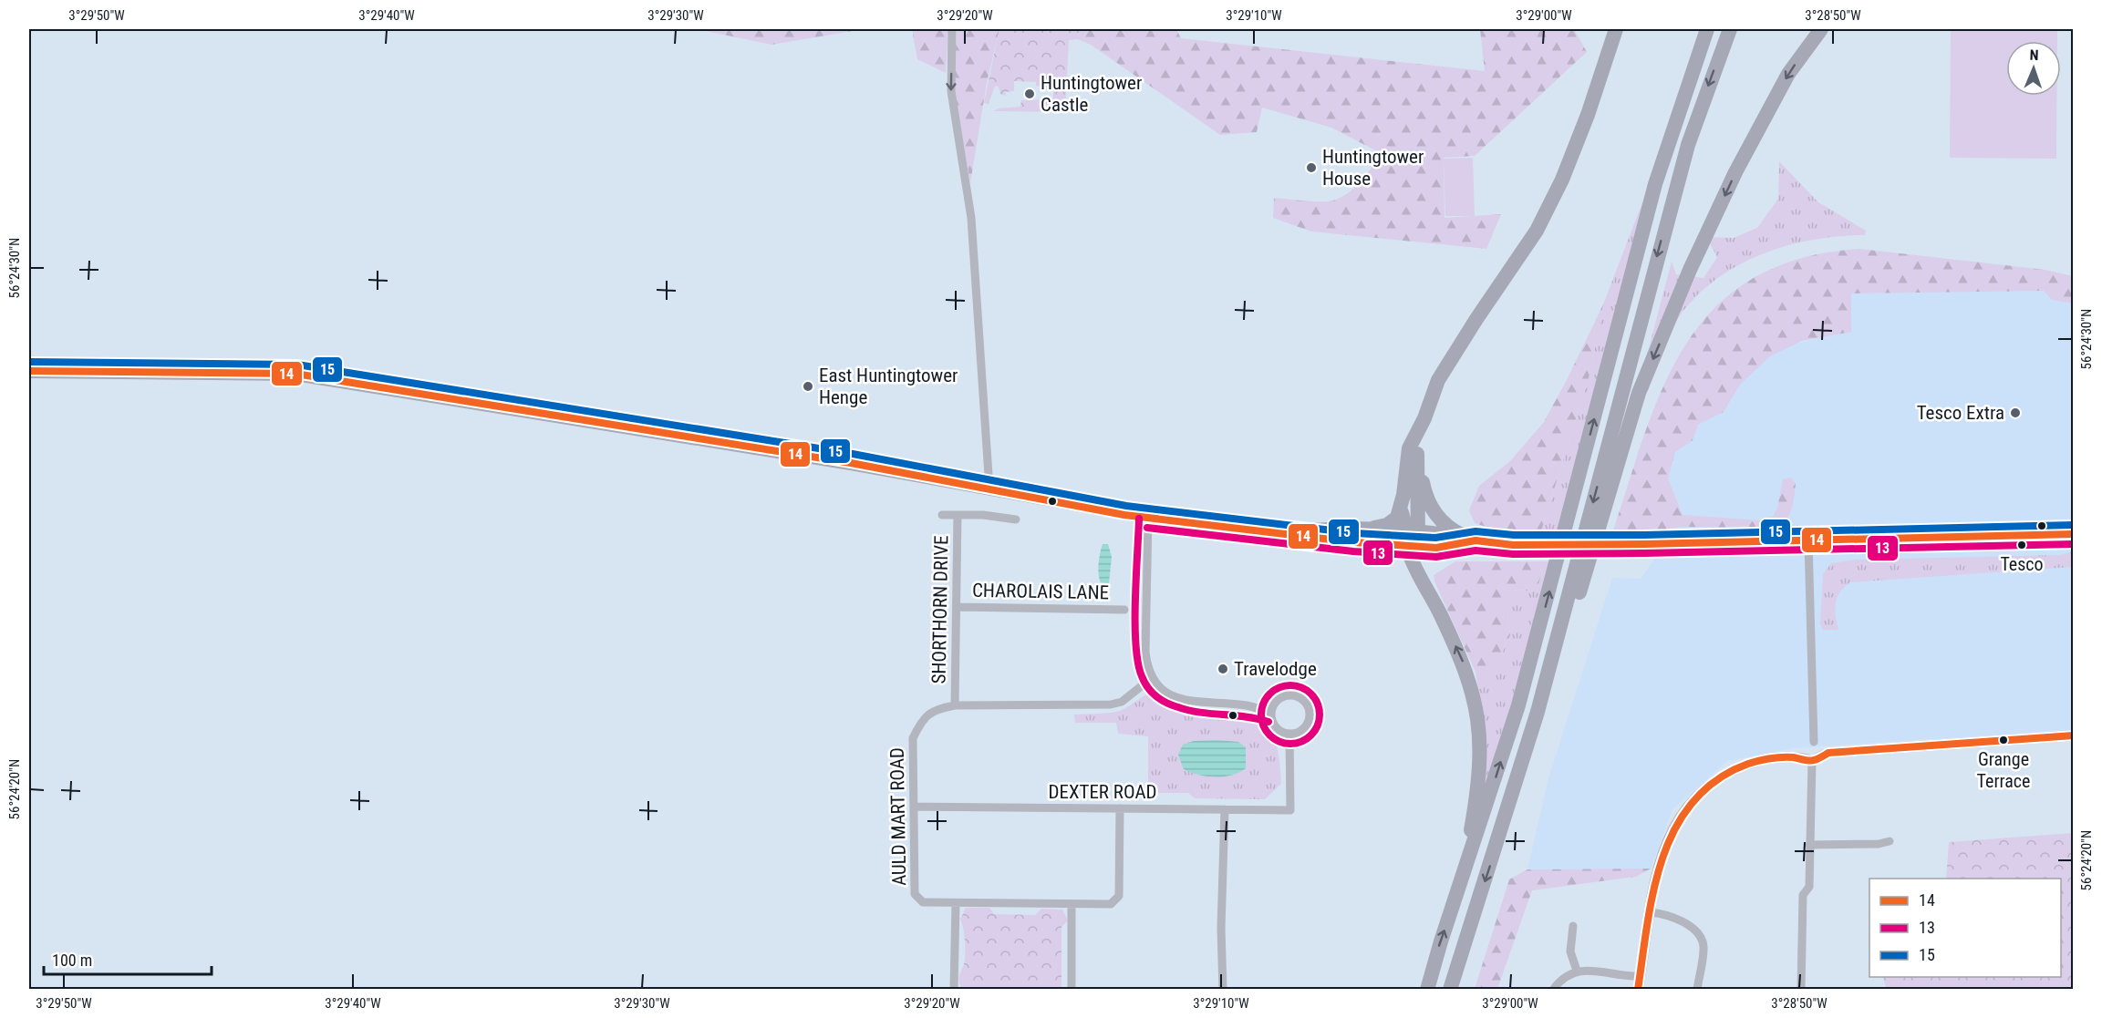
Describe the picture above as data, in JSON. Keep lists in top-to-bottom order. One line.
{"streets":{"street":["CHAROLAIS LANE","SHORTHORN DRIVE","DEXTER ROAD","AULD MART ROAD"]},"crossings":[["CHAROLAIS LANE","SHORTHORN DRIVE"],["SHORTHORN DRIVE","AULD MART ROAD"],["DEXTER ROAD","AULD MART ROAD"]],"places":["Huntingtower Castle","Huntingtower House","East Huntingtower Henge","Tesco Extra","Tesco","Travelodge","Grange Terrace"],"lines":["transit line 15","transit line 14","transit line 13"],"legend":["14","13","15"],"scale_bar":"100 m","north":"top","coordinates":["3°29'50\"W","3°29'40\"W","3°29'30\"W","3°29'20\"W","3°29'10\"W","3°29'00\"W","3°28'50\"W","56°24'30\"N","56°24'20\"N"]}
